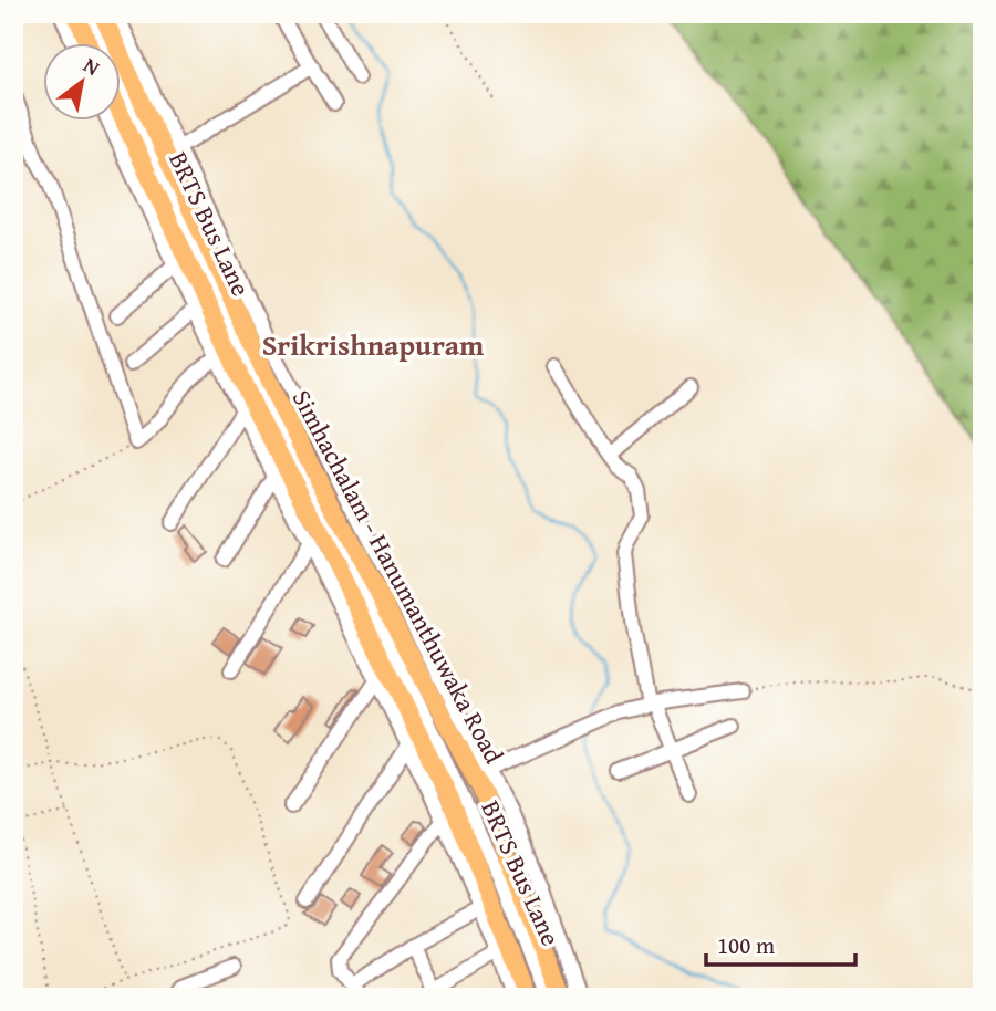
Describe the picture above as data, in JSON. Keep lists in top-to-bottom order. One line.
{"streets":{"main road":["Simhachalam - Hanumanthuwaka Road"],"street":["BRTS Bus Lane"]},"districts":["Srikrishnapuram"],"scale_bar":"100 m","north":"top right"}
